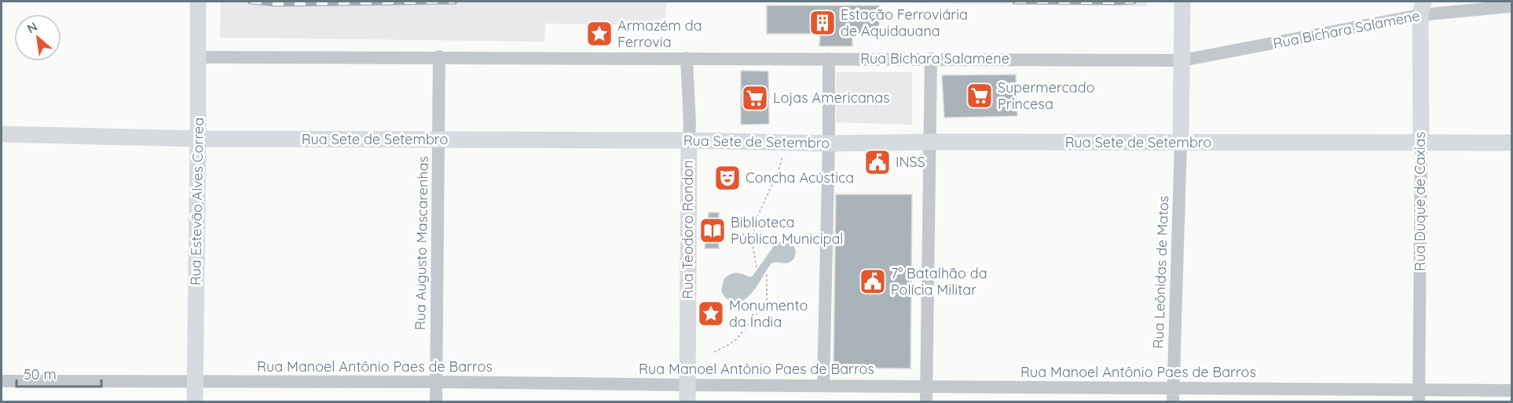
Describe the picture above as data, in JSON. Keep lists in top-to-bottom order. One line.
{"streets":{"main road":["Rua Sete de Setembro","Rua Estevão Alves Correa","Rua Duque de Caxias","Rua Teodoro Rondon"],"street":["Rua Bichara Salamene","Rua Augusto Mascarenhas","Rua Leônidas de Matos","Rua Manoel Antônio Paes de Barros"]},"crossings":[["Rua Bichara Salamene","Rua Estevão Alves Correa"],["Rua Bichara Salamene","Rua Duque de Caxias"],["Rua Bichara Salamene","Rua Teodoro Rondon"],["Rua Bichara Salamene","Rua Augusto Mascarenhas"],["Rua Sete de Setembro","Rua Estevão Alves Correa"],["Rua Sete de Setembro","Rua Duque de Caxias"],["Rua Sete de Setembro","Rua Teodoro Rondon"],["Rua Sete de Setembro","Rua Augusto Mascarenhas"],["Rua Sete de Setembro","Rua Leônidas de Matos"],["Rua Estevão Alves Correa","Rua Manoel Antônio Paes de Barros"],["Rua Duque de Caxias","Rua Manoel Antônio Paes de Barros"],["Rua Teodoro Rondon","Rua Manoel Antônio Paes de Barros"],["Rua Augusto Mascarenhas","Rua Manoel Antônio Paes de Barros"],["Rua Leônidas de Matos","Rua Manoel Antônio Paes de Barros"]],"places":{"building":["Estação Ferroviária de Aquidauana"],"place":["Armazém da Ferrovia","Monumento da Índia"],"supermarket":["Supermercado Princesa","Lojas Americanas"],"public building":["INSS","7° Batalhão da Polícia Militar"],"theatre":["Concha Acústica"],"library":["Biblioteca Pública Municipal"]},"scale_bar":"50 m","north":"top left"}
